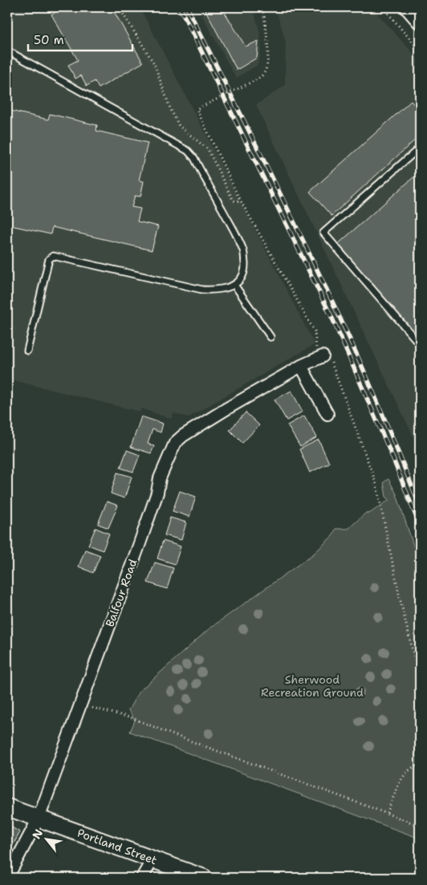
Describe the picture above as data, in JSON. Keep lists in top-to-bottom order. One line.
{"streets":{"street":["Balfour Road","Portland Street"]},"crossings":[["Balfour Road","Portland Street"]],"parks":["Sherwood Recreation Ground"],"scale_bar":"50 m","north":"top left"}
